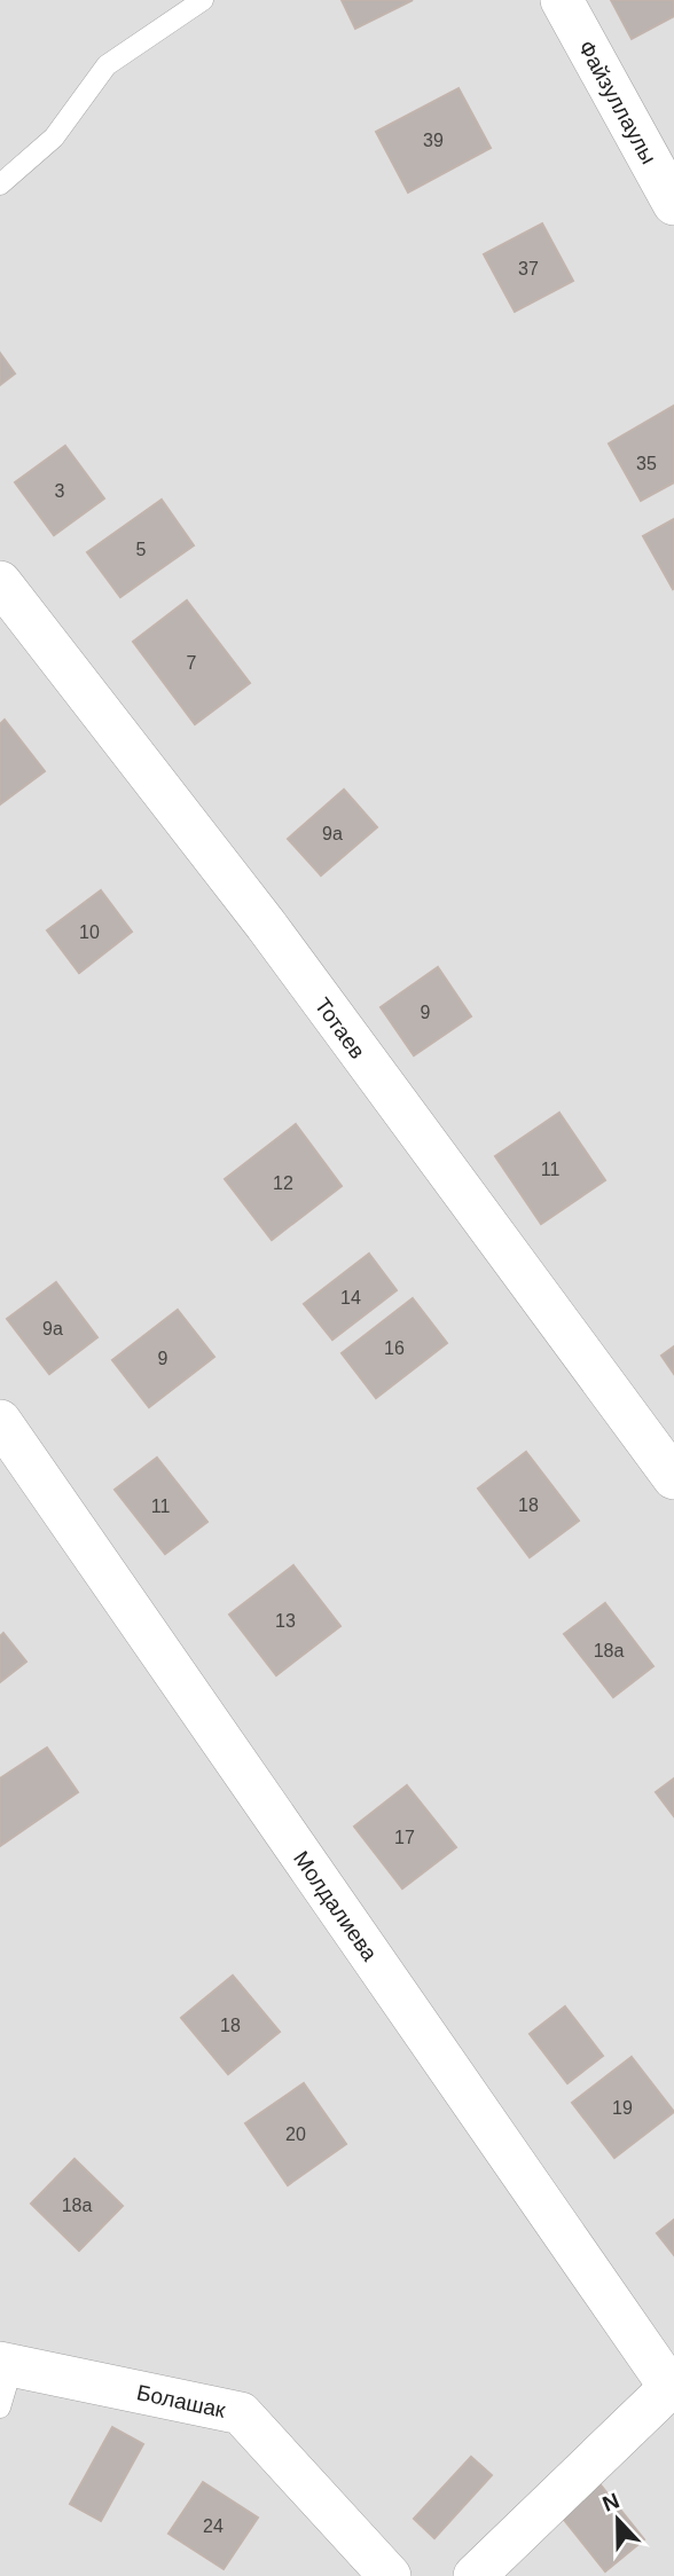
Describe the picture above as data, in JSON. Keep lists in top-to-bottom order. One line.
{"streets":{"street":["Файзуллаулы","Тотаев","Молдалиева","Болашак"]},"house_numbers":["39","37","35","3","5","7","9а","10","9","11","12","14","9а","16","9","18","11","13","18а","17","18","19","20","18а","24"],"north":"top"}
